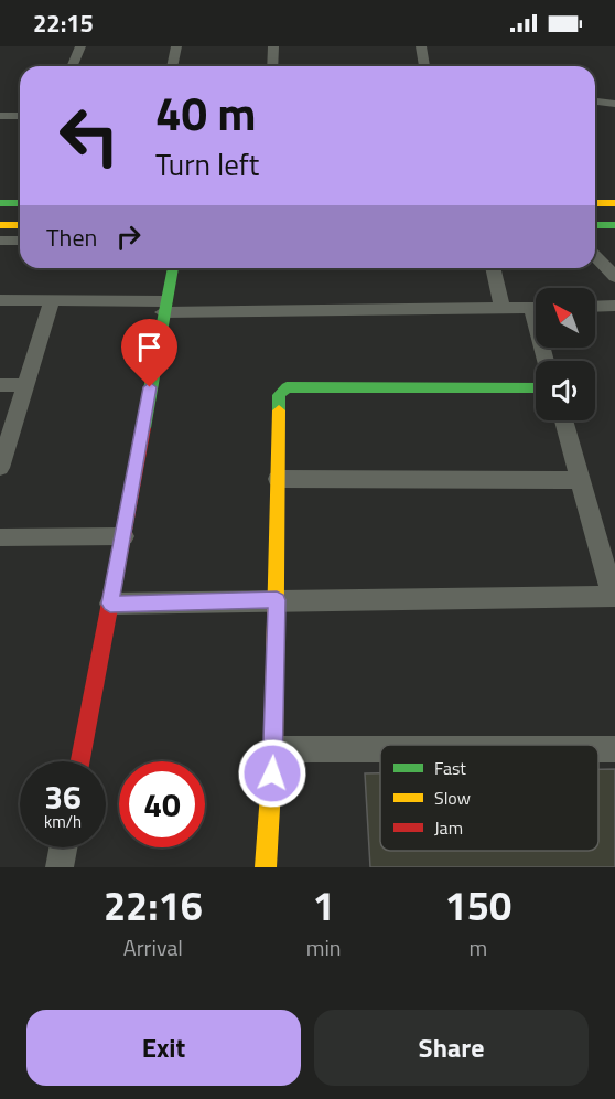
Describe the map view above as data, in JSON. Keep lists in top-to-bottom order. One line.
{"legend":["Fast","Slow","Jam"],"north":"top left","page":{"status":"22:15","turn":["40 m","Turn left"],"then":"Then","speed":"36 km/h","limit":"40","eta":["22:16","Arrival","1","min","150","m"],"buttons":["Exit","Share"]}}
